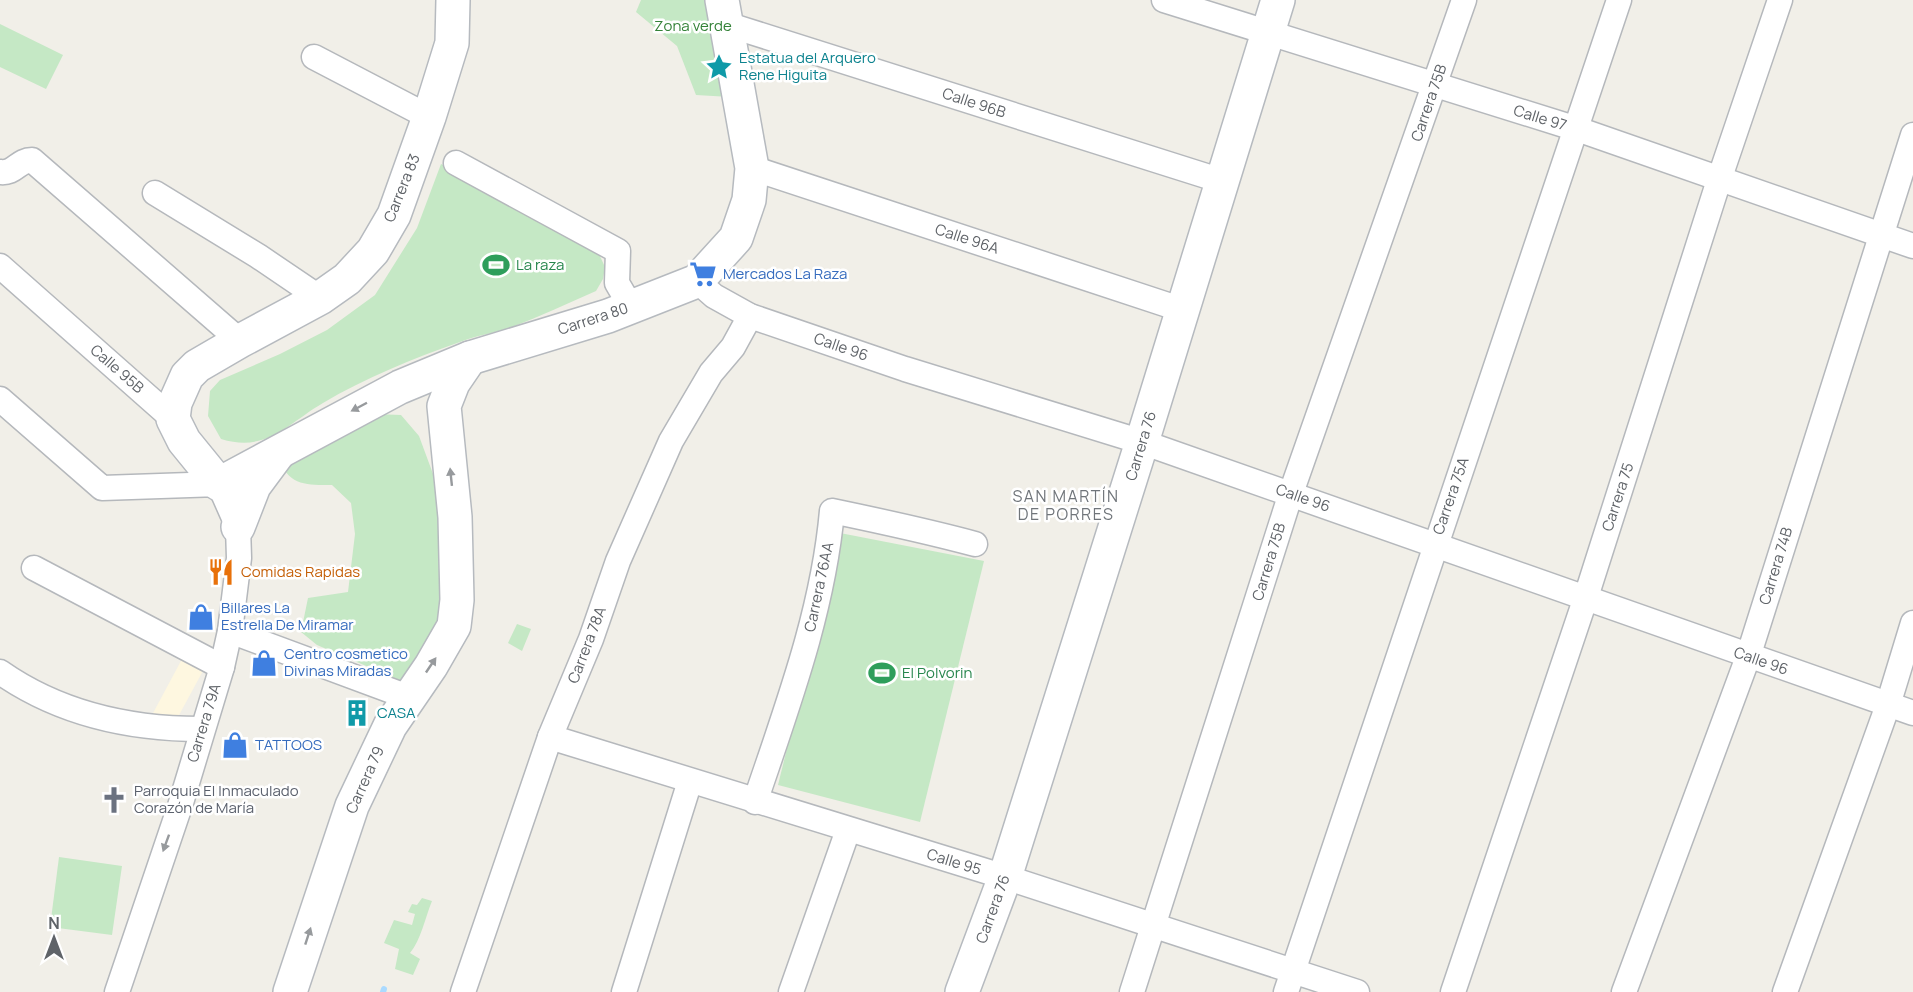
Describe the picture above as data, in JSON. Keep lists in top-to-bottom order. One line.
{"streets":{"street":["Calle 96B","Carrera 75B","Calle 97","Carrera 83","Calle 96A","Carrera 80","Calle 96","Calle 95B","Carrera 76","Carrera 75A","Carrera 75","Carrera 74B","Carrera 76AA","Carrera 78A","Carrera 79A","Carrera 79","Calle 95"]},"crossings":[["Calle 96B","Carrera 80"],["Calle 96B","Carrera 76"],["Carrera 75B","Calle 97"],["Carrera 75B","Calle 96"],["Carrera 75B","Calle 95"],["Calle 97","Carrera 76"],["Calle 97","Carrera 75A"],["Calle 97","Carrera 75"],["Calle 97","Carrera 74B"],["Carrera 83","Calle 95B"],["Calle 96A","Carrera 80"],["Calle 96A","Carrera 76"],["Carrera 80","Calle 96"],["Carrera 80","Calle 95B"],["Carrera 80","Carrera 79A"],["Carrera 80","Carrera 79"],["Calle 96","Carrera 76"],["Calle 96","Carrera 75A"],["Calle 96","Carrera 75"],["Calle 96","Carrera 74B"],["Calle 96","Carrera 78A"],["Calle 95B","Carrera 79A"],["Carrera 76","Calle 95"],["Carrera 75A","Calle 95"],["Carrera 76AA","Calle 95"],["Carrera 78A","Calle 95"]],"one_way":["Carrera 79A","Carrera 79"],"districts":["SAN MARTÍN DE PORRES"],"parks":["Zona verde"],"places":{"place":["Estatua del Arquero Rene Higuita"],"sports":["La raza","El Polvorin"],"supermarket":["Mercados La Raza"],"restaurant":["Comidas Rapidas"],"shop":["Billares La Estrella De Miramar","Centro cosmetico Divinas Miradas","TATTOOS"],"building":["CASA"],"church":["Parroquia El Inmaculado Corazón de María"]},"north":"top"}
